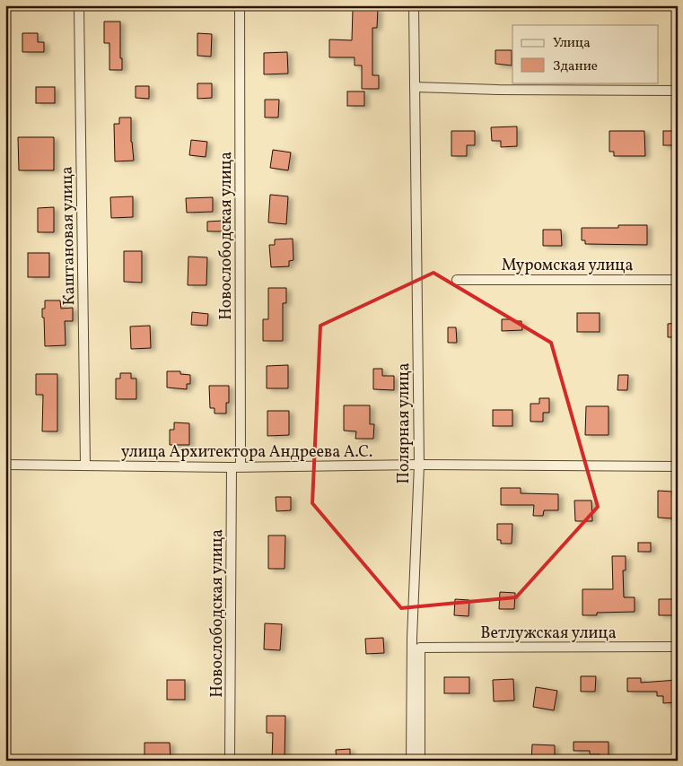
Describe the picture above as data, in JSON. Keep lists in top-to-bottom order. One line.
{"streets":{"street":["Каштановая улица","Новослободская улица","Муромская улица","Полярная улица","улица Архитектора Андреева А.С.","Ветлужская улица"]},"crossings":[["Каштановая улица","улица Архитектора Андреева А.С."],["Новослободская улица","улица Архитектора Андреева А.С."],["Полярная улица","улица Архитектора Андреева А.С."]],"legend":["Улица","Здание"]}
